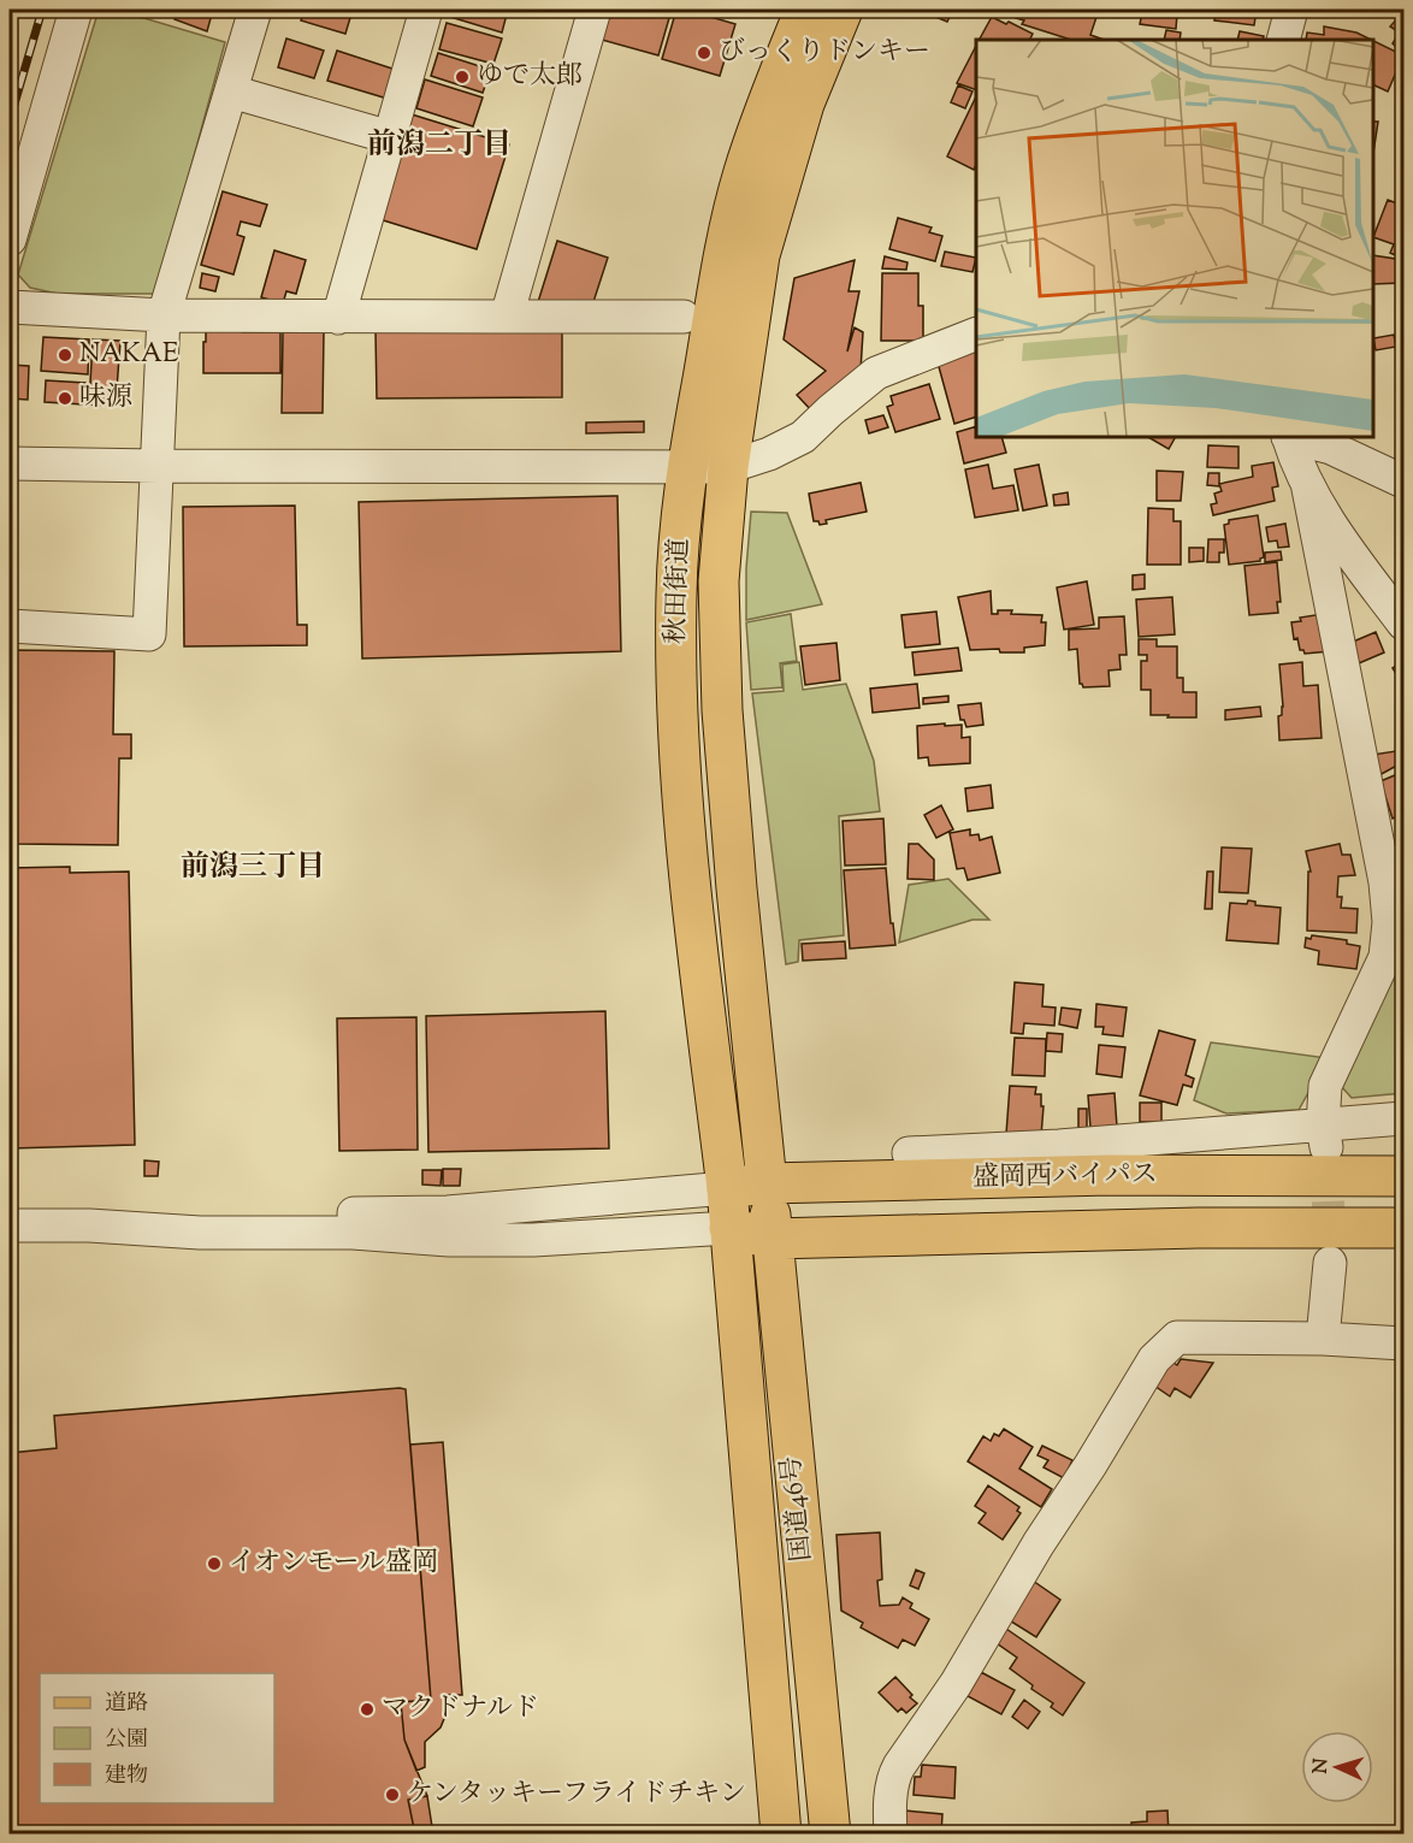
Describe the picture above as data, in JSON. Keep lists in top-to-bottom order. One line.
{"streets":{"main road":["秋田街道","盛岡西バイパス","国道46号"]},"crossings":[["秋田街道","盛岡西バイパス"],["秋田街道","国道46号"],["盛岡西バイパス","国道46号"]],"districts":["前潟二丁目","前潟三丁目"],"places":["びっくりドンキー","ゆで太郎","NAKAE","味源","イオンモール盛岡","マクドナルド","ケンタッキーフライドチキン"],"legend":["道路","公園","建物"],"north":"left"}
